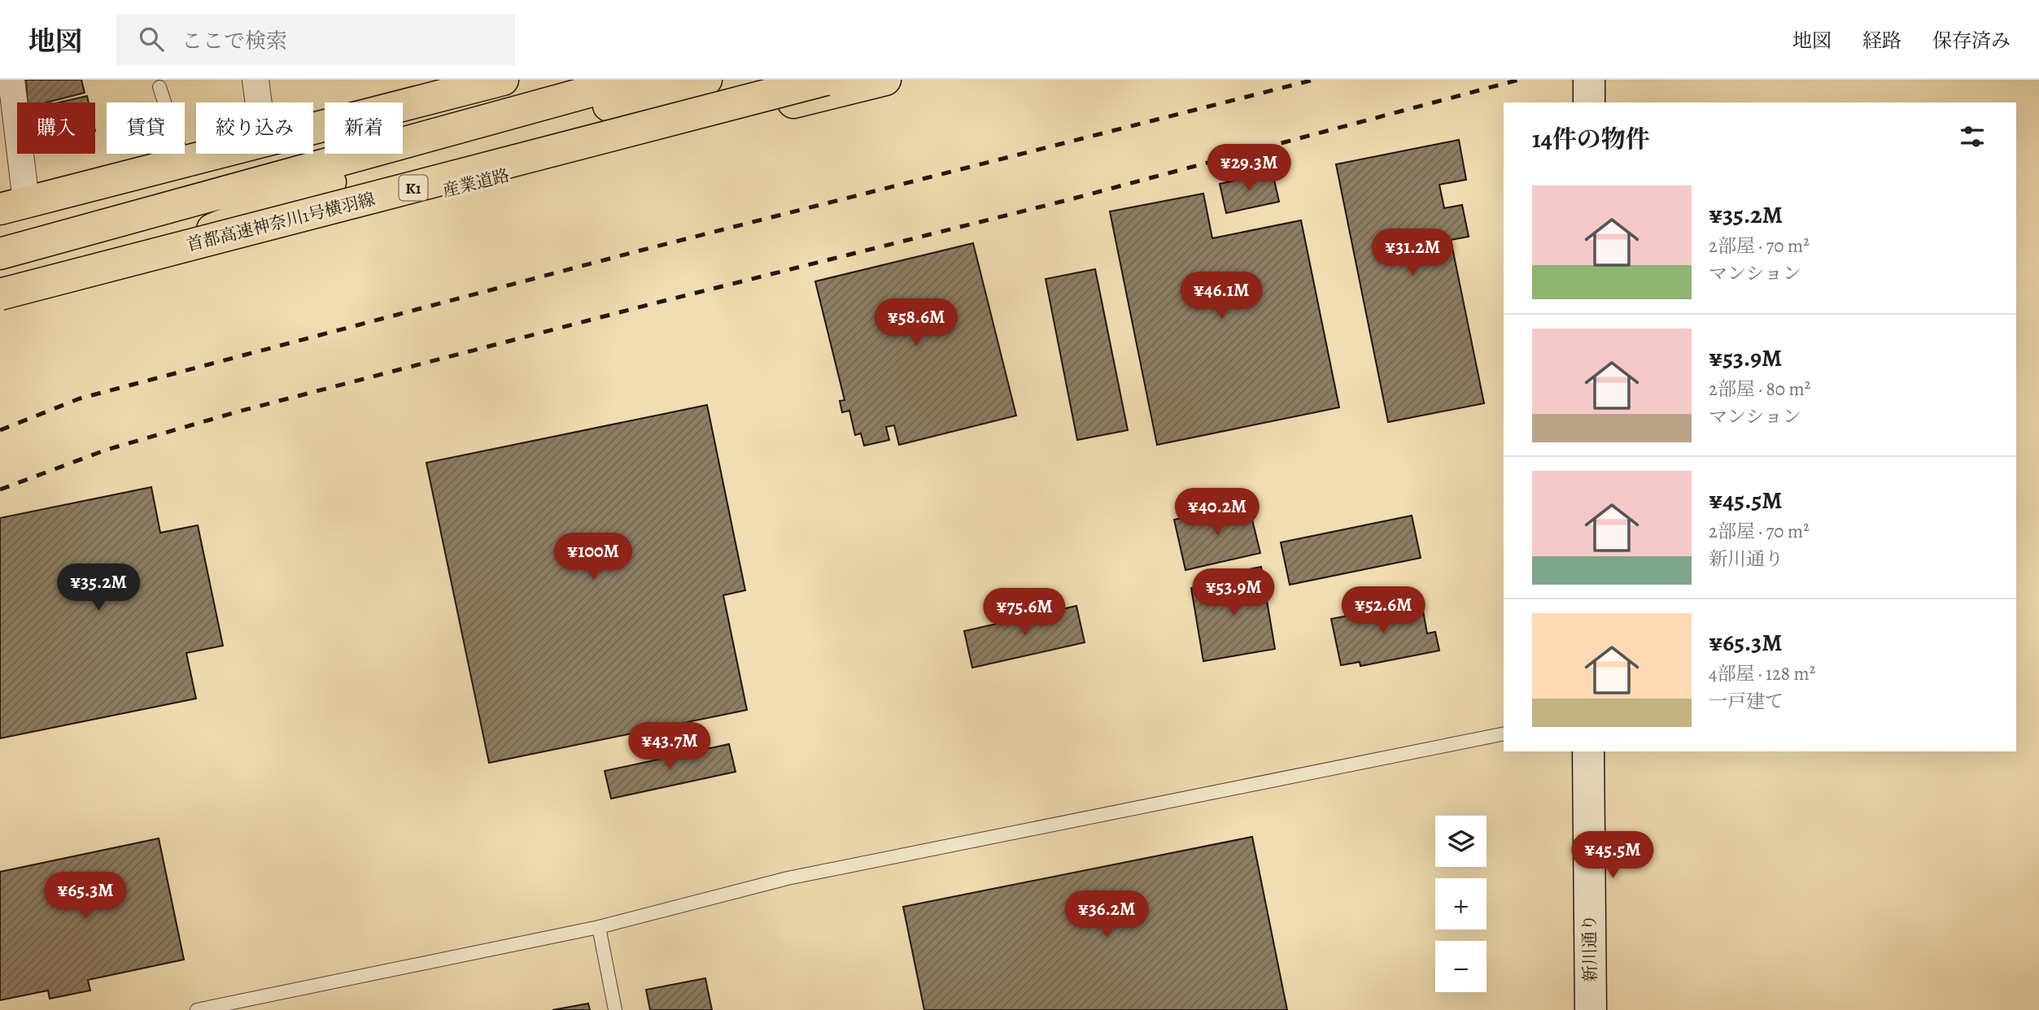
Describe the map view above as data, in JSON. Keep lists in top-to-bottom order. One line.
{"streets":{"main road":["産業道路","K1","首都高速神奈川1号横羽線","新川通り"]},"page":{"header":"地図","search":"ここで検索","nav":["地図","経路","保存済み"],"chip":["購入","賃貸","絞り込み","新着"],"heading":"14件の物件","price":["¥29.3M","¥31.2M","¥46.1M","¥58.6M","¥40.2M","¥100M","¥35.2M","¥53.9M","¥52.6M","¥75.6M","¥43.7M","¥45.5M","¥65.3M","¥36.2M"],"list":[{"name":"¥35.2M","note":"2部屋 · 70 m² · マンション"},{"name":"¥53.9M","note":"2部屋 · 80 m² · マンション"},{"name":"¥45.5M","note":"2部屋 · 70 m² · 新川通り"},{"name":"¥65.3M","note":"4部屋 · 128 m² · 一戸建て"}],"map_buttons":["+","−"]}}
